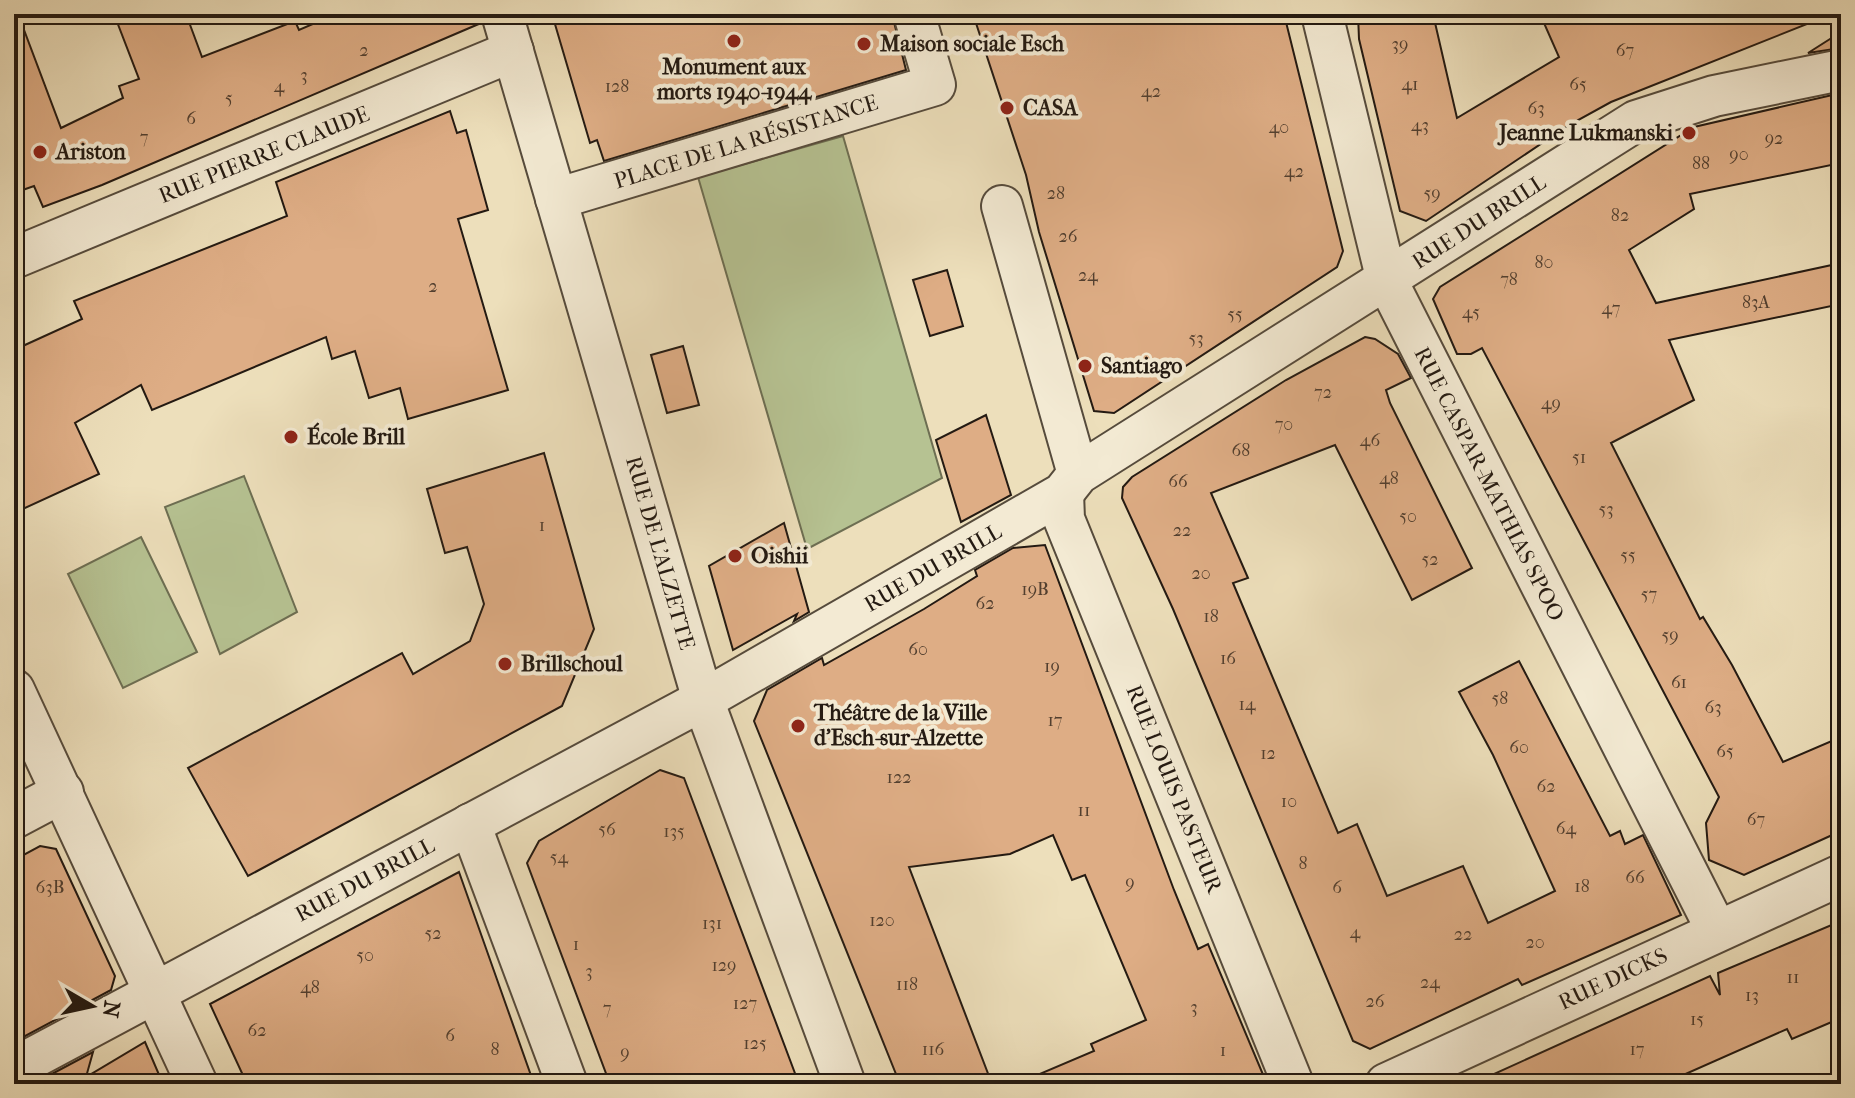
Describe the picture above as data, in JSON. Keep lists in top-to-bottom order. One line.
{"streets":{"street":["PLACE DE LA RÉSISTANCE","RUE PIERRE CLAUDE","RUE DU BRILL","RUE CASPAR-MATHIAS SPOO","RUE DE L'ALZETTE","RUE LOUIS PASTEUR","RUE DICKS"]},"crossings":[["PLACE DE LA RÉSISTANCE","RUE DE L'ALZETTE"],["RUE PIERRE CLAUDE","RUE DE L'ALZETTE"],["RUE DU BRILL","RUE CASPAR-MATHIAS SPOO"],["RUE DU BRILL","RUE DE L'ALZETTE"],["RUE DU BRILL","RUE LOUIS PASTEUR"],["RUE CASPAR-MATHIAS SPOO","RUE DICKS"]],"places":["Monument aux morts 1940-1944","Maison sociale Esch","CASA","Jeanne Lukmanski","Ariston","Santiago","École Brill","Oishii","Brillschoul","Théâtre de la Ville d'Esch-sur-Alzette"],"house_numbers":["39","2","67","3","41","65","4","128","42","5","63","6","43","40","7","92","90","88","42","28","59","82","26","80","24","78","2","83A","47","45","55","53","72","49","70","46","68","51","48","66","53","50","1","22","55","52","20","19B","57","62","18","59","60","16","19","61","58","14","63","17","60","65","12","122","62","10","11","67","64","56","135","54","8","66","9","18","63B","6","120","131","4","52","22","20","1","50","129","3","11","24","118","48","13","26","127","3","7","15","62","6","125","8","116","17","1","9"],"north":"right"}
